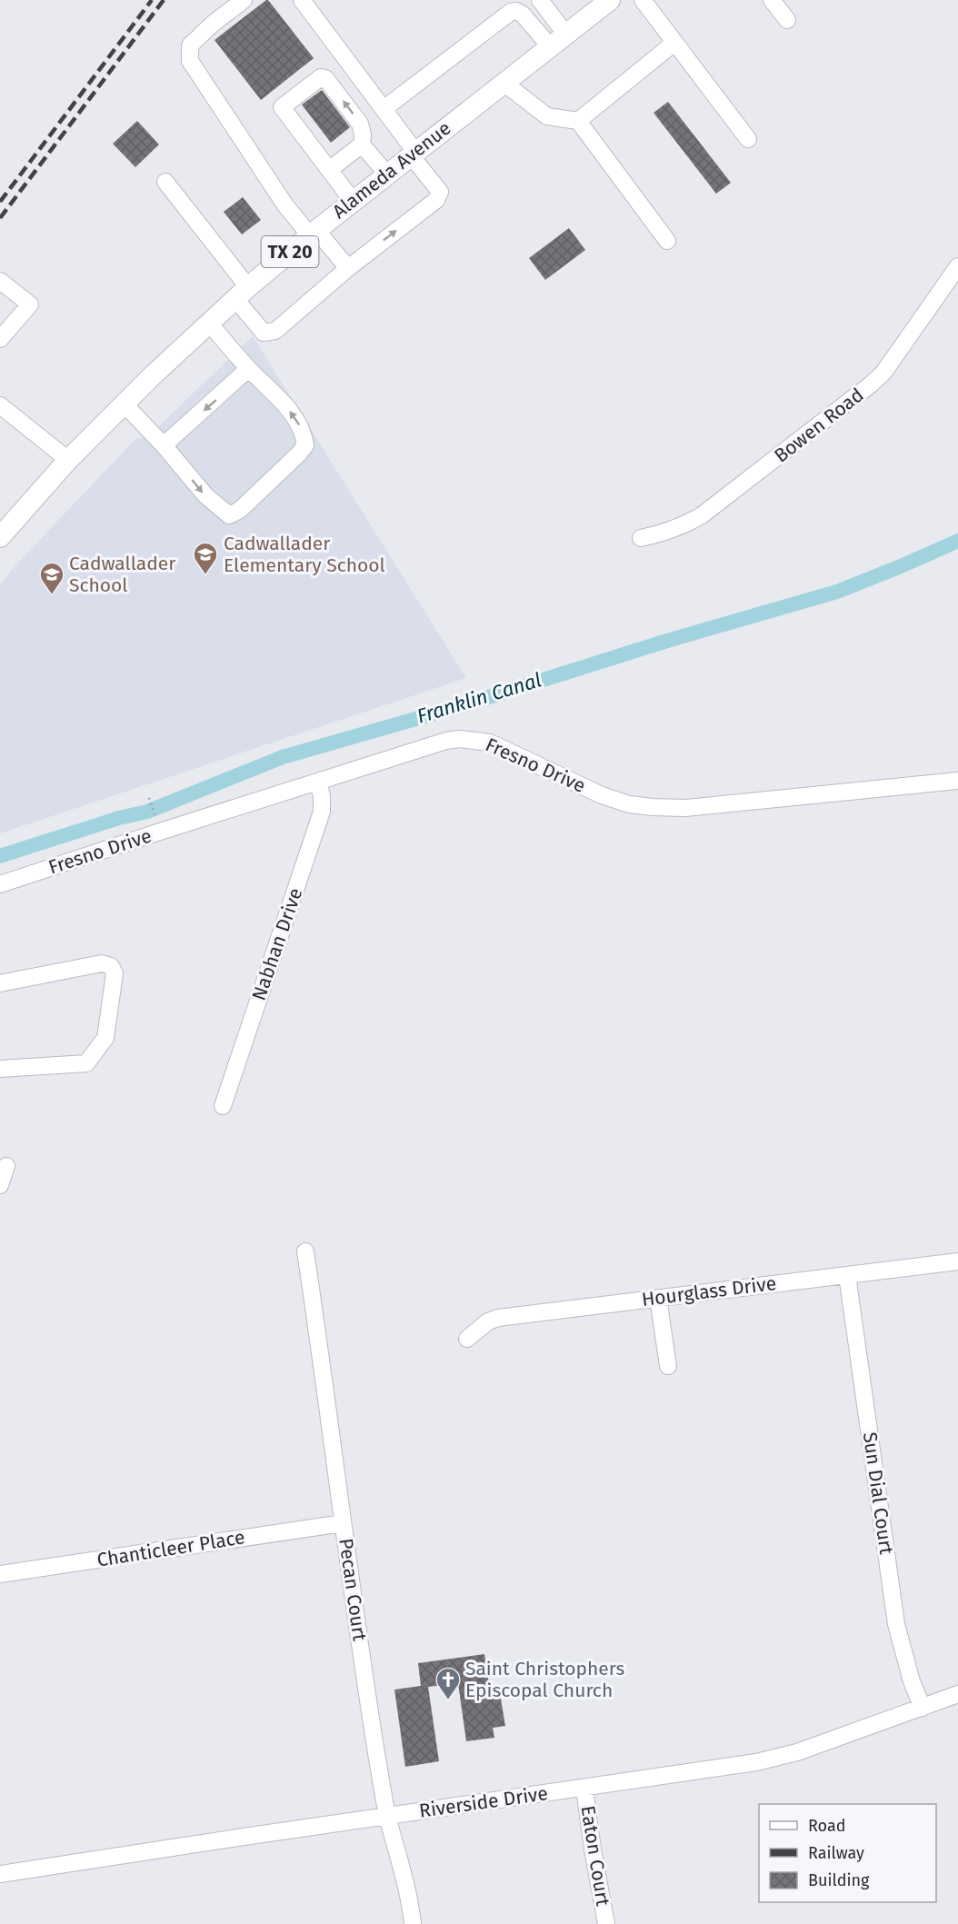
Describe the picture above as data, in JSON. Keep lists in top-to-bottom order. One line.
{"streets":{"main road":["Alameda Avenue","TX 20"],"street":["Bowen Road","Fresno Drive","Nabhan Drive","Hourglass Drive","Sun Dial Court","Chanticleer Place","Pecan Court","Riverside Drive","Eaton Court"]},"crossings":[["Fresno Drive","Nabhan Drive"],["Hourglass Drive","Sun Dial Court"],["Sun Dial Court","Riverside Drive"],["Chanticleer Place","Pecan Court"],["Pecan Court","Riverside Drive"],["Riverside Drive","Eaton Court"]],"water":["Franklin Canal"],"places":{"school or university":["Cadwallader Elementary School","Cadwallader School"],"church":["Saint Christophers Episcopal Church"]},"legend":["Road","Railway","Building"]}
